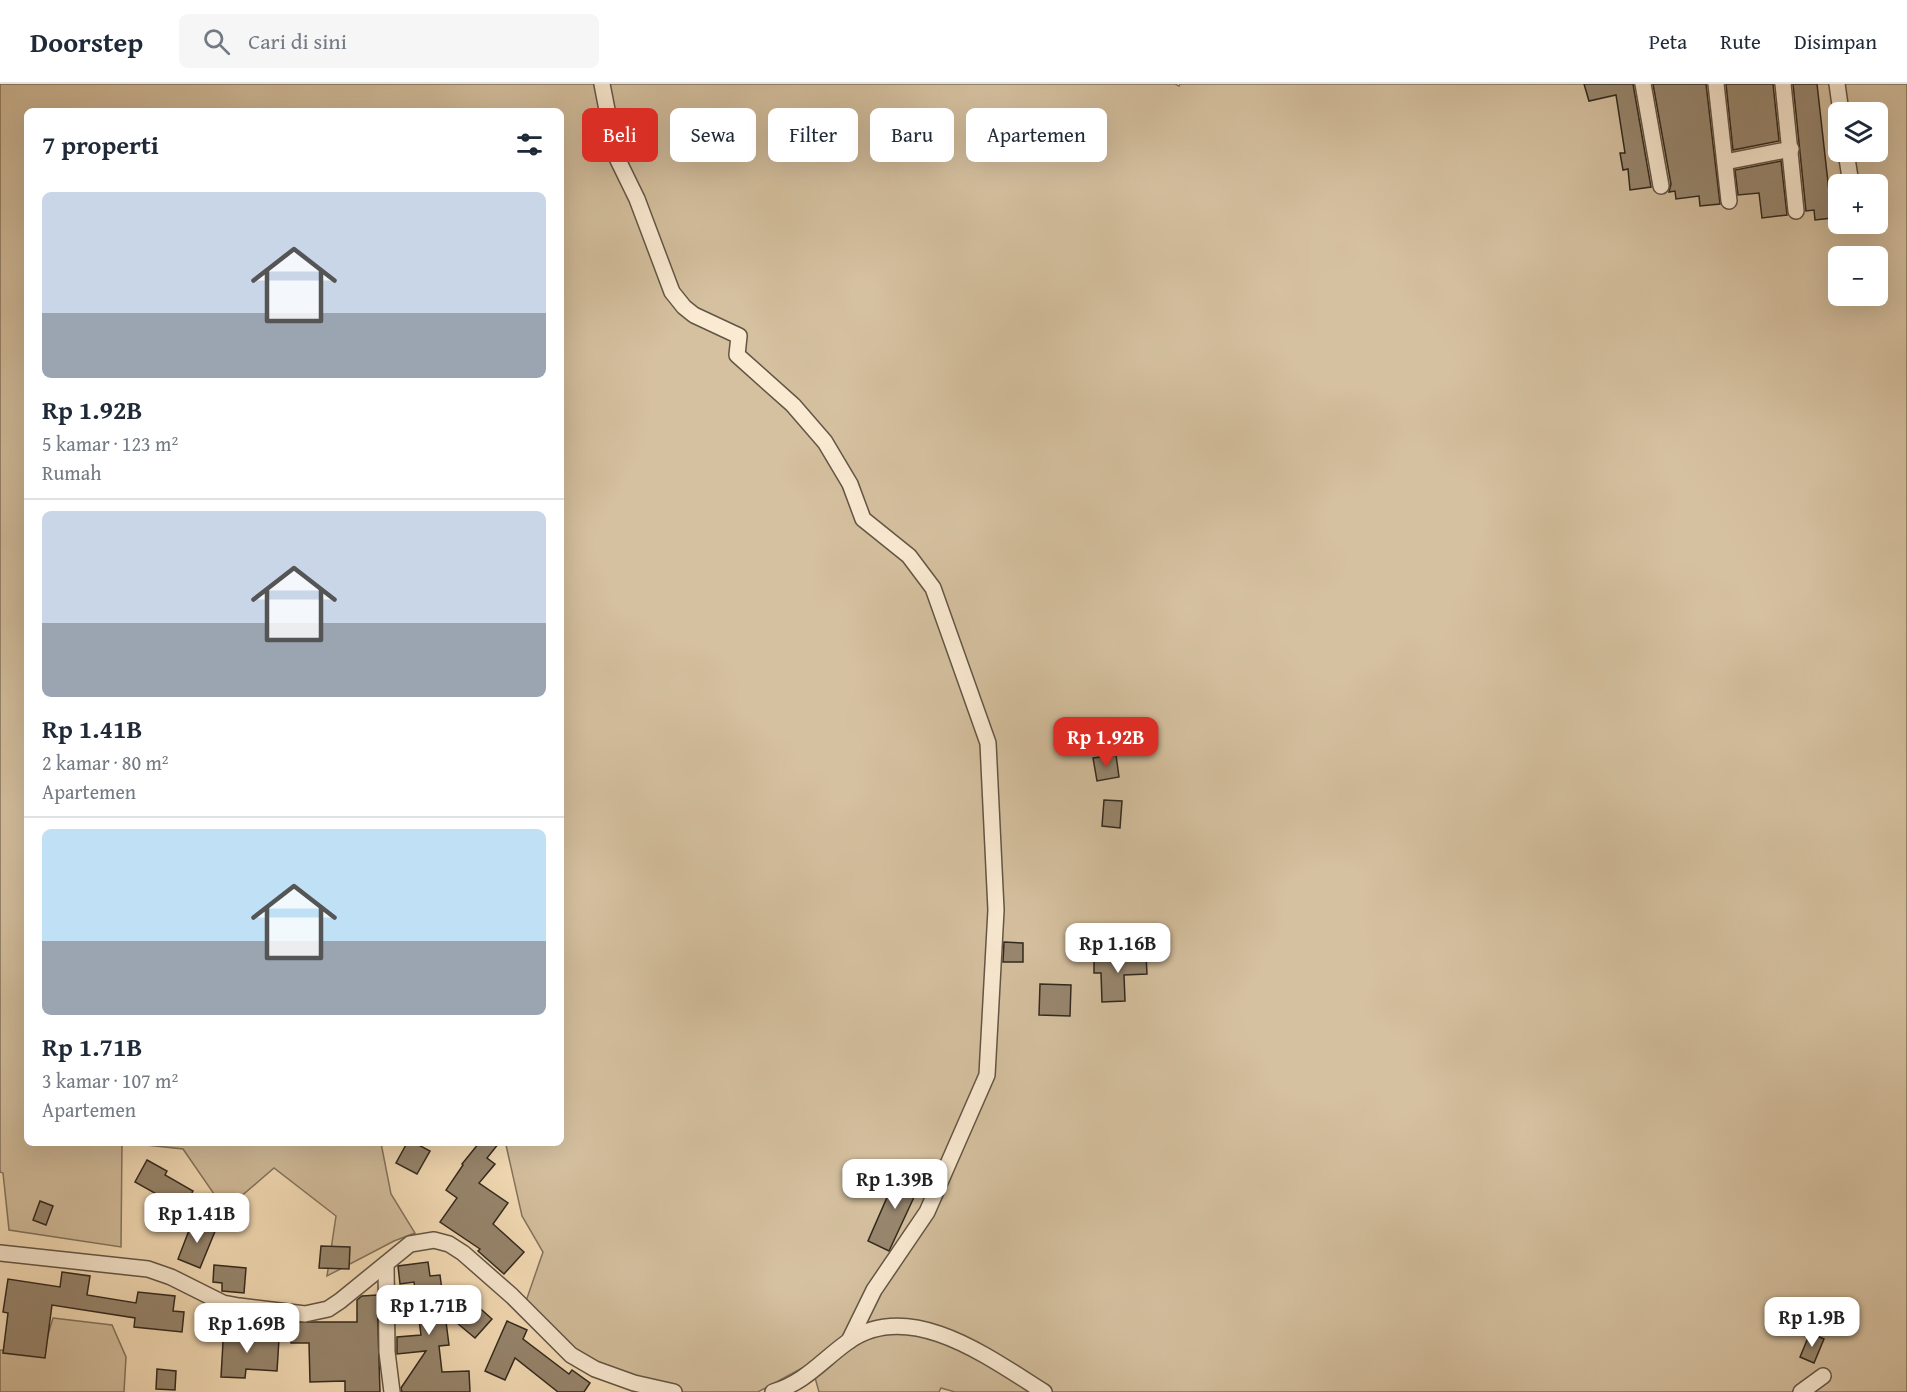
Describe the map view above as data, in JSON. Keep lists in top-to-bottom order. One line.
{"page":{"header":"Doorstep","search":"Cari di sini","nav":["Peta","Rute","Disimpan"],"map_buttons":["+","−"],"chip":["Beli","Sewa","Filter","Baru","Apartemen"],"heading":"7 properti","list":[{"name":"Rp 1.92B","note":"5 kamar · 123 m² · Rumah"},{"name":"Rp 1.41B","note":"2 kamar · 80 m² · Apartemen"},{"name":"Rp 1.71B","note":"3 kamar · 107 m² · Apartemen"}],"price":["Rp 1.92B","Rp 1.16B","Rp 1.39B","Rp 1.41B","Rp 1.71B","Rp 1.9B","Rp 1.69B"]}}
